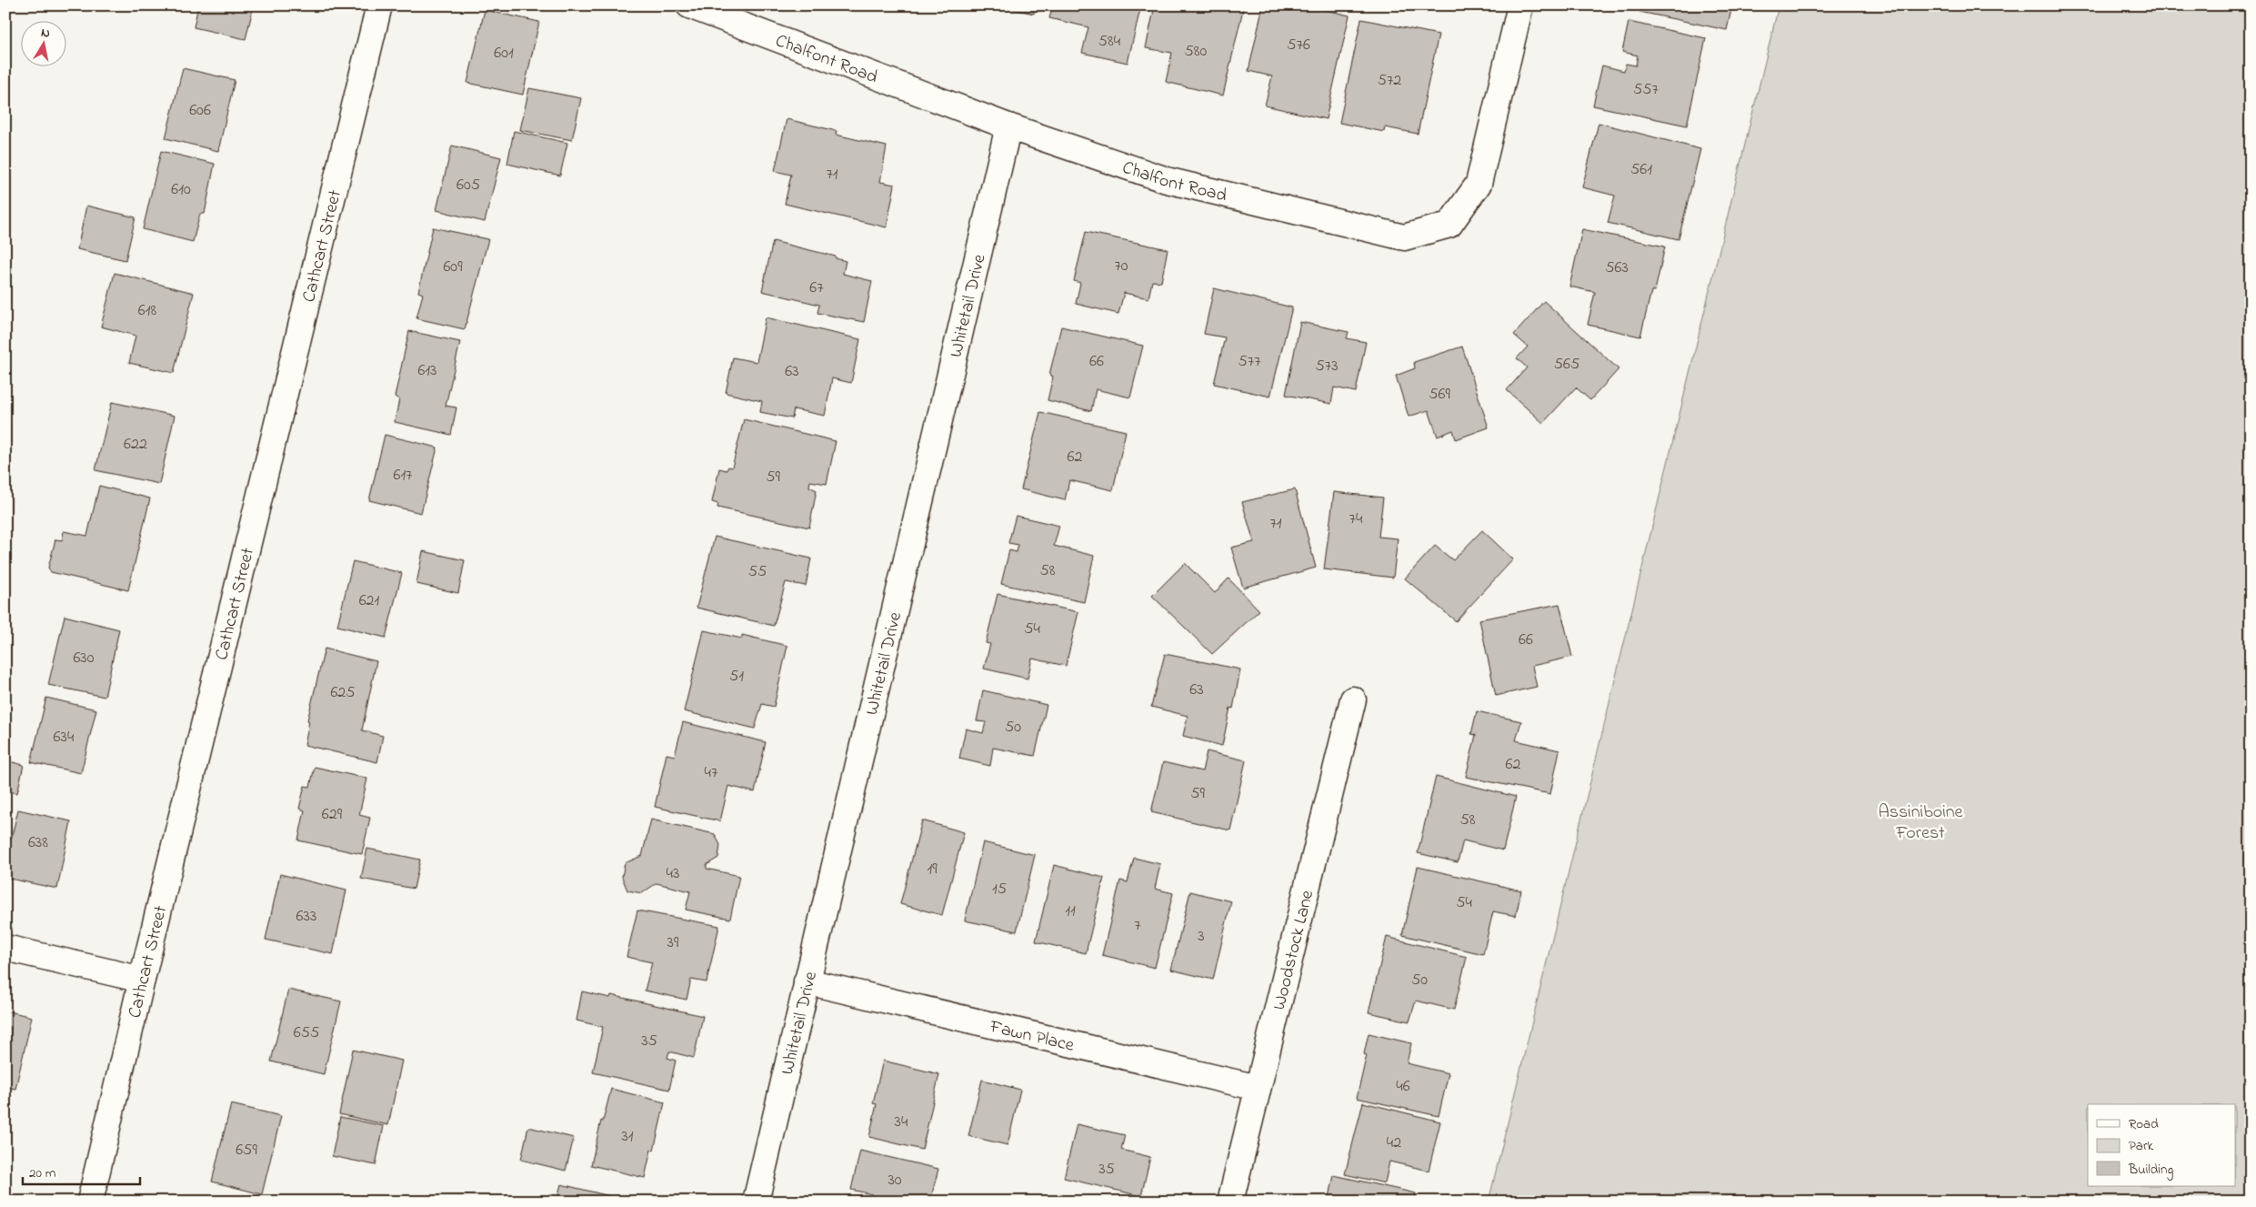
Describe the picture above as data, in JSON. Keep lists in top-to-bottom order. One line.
{"streets":{"street":["Chalfont Road","Cathcart Street","Whitetail Drive","Woodstock Lane","Fawn Place"]},"crossings":[["Chalfont Road","Whitetail Drive"],["Whitetail Drive","Fawn Place"],["Woodstock Lane","Fawn Place"]],"parks":["Assiniboine Forest"],"house_numbers":["584","576","580","601","572","557","606","561","71","605","610","70","609","563","67","618","66","577","565","573","613","63","569","622","62","617","59","74","71","58","55","621","54","66","630","51","63","625","50","634","62","47","59","629","58","638","19","43","15","54","11","633","7","3","39","50","655","35","46","34","31","42","659","35","30"],"legend":["Road","Park","Building"],"scale_bar":"20 m","north":"top"}
